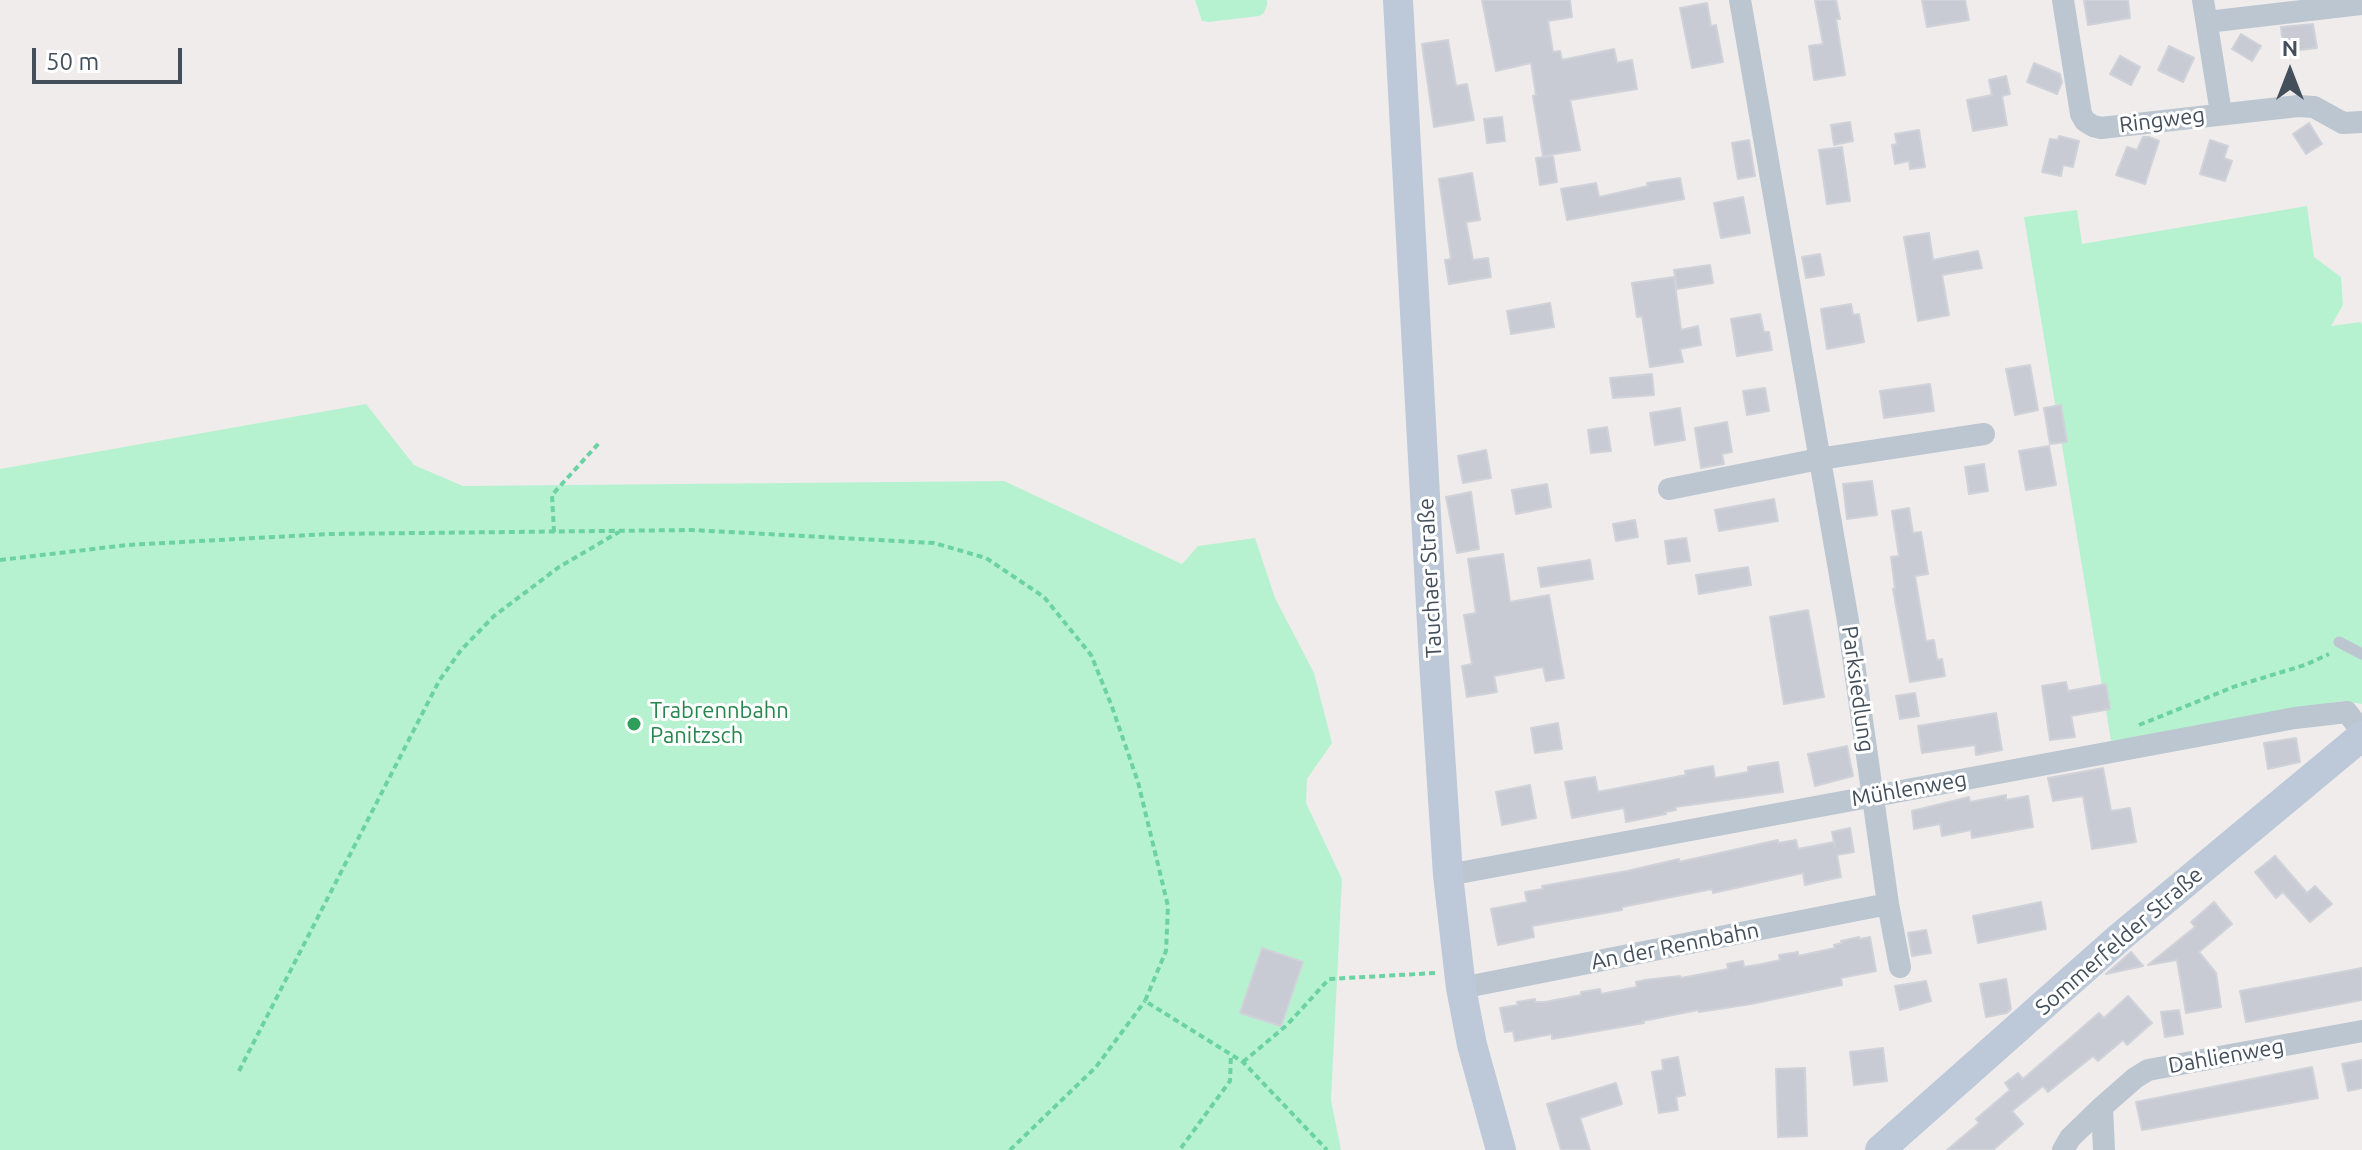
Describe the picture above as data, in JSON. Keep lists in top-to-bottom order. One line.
{"streets":{"street":["Ringweg","Tauchaer Straße","Parksiedlung","Mühlenweg","Sommerfelder Straße","An der Rennbahn","Dahlienweg"]},"crossings":[["Tauchaer Straße","Mühlenweg"],["Tauchaer Straße","An der Rennbahn"],["Parksiedlung","Mühlenweg"],["Parksiedlung","An der Rennbahn"],["Mühlenweg","Sommerfelder Straße"]],"places":["Trabrennbahn Panitzsch"],"scale_bar":"50 m","north":"top"}
